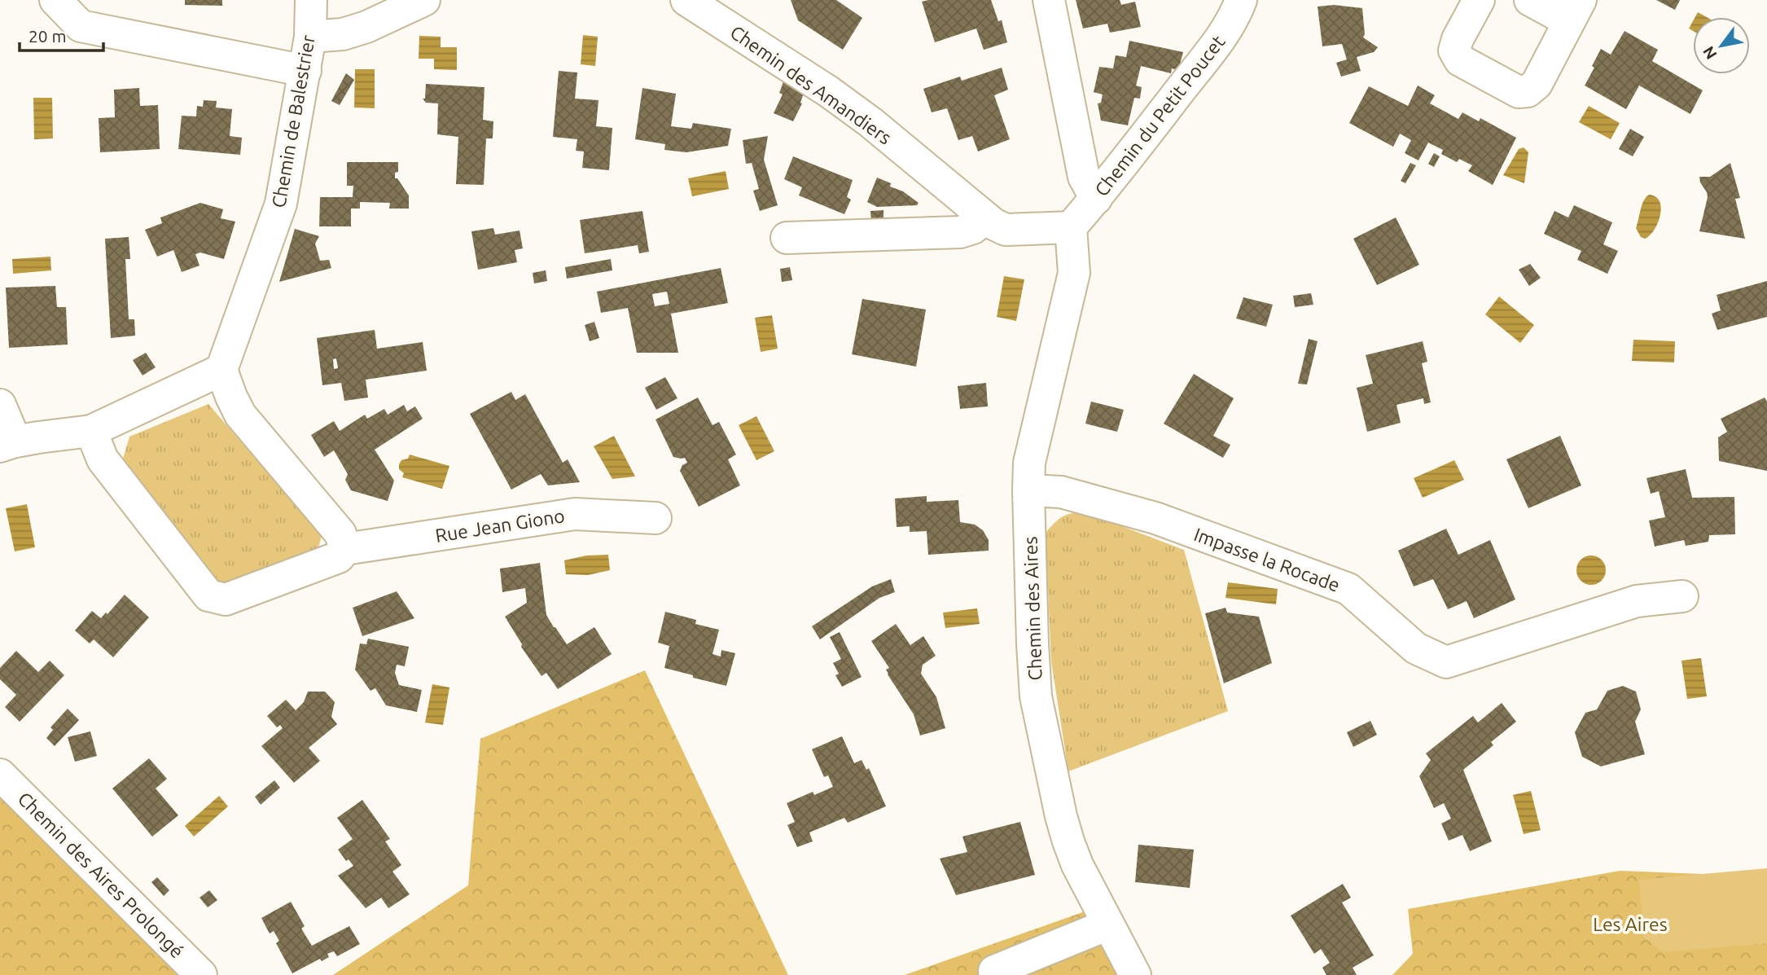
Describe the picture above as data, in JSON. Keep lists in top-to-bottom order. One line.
{"streets":{"street":["Chemin des Amandiers","Chemin du Petit Poucet","Chemin de Balestrier","Rue Jean Giono","Impasse la Rocade","Chemin des Aires","Chemin des Aires Prolongé"]},"crossings":[["Chemin des Amandiers","Chemin du Petit Poucet"],["Chemin des Amandiers","Chemin des Aires"],["Chemin du Petit Poucet","Chemin des Aires"],["Impasse la Rocade","Chemin des Aires"]],"parks":["Les Aires"],"scale_bar":"20 m","north":"bottom left"}
